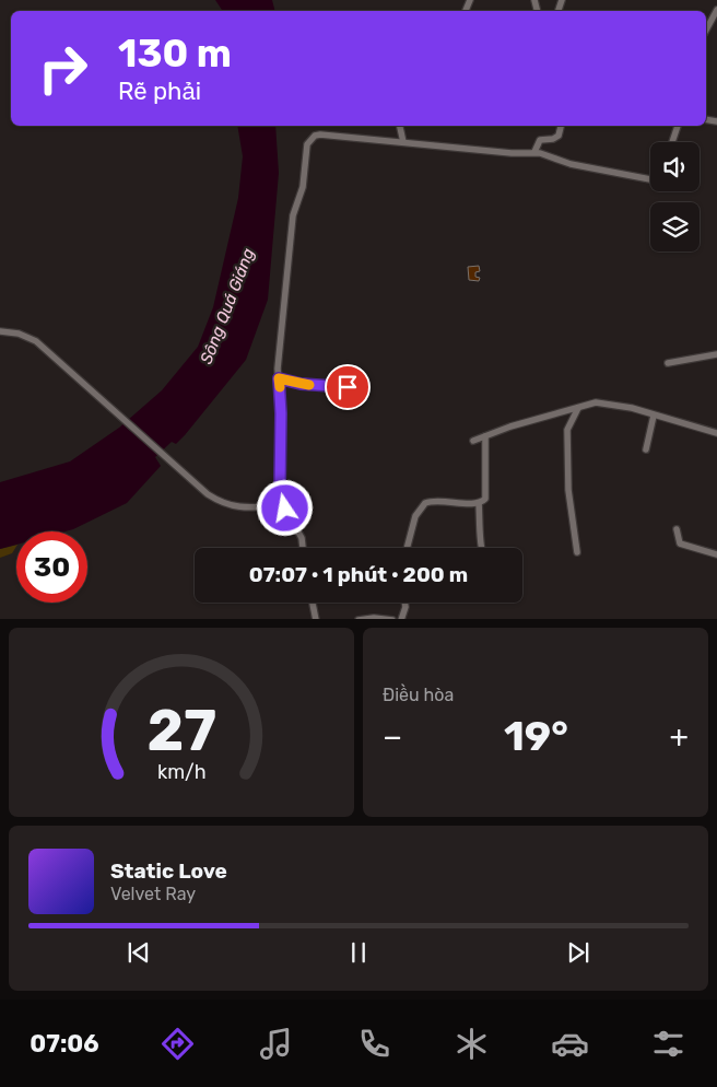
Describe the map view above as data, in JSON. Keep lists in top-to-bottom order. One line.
{"water":["Sông Quá Giáng"],"page":{"turn":["130 m","Rẽ phải"],"limit":"30","trip":"07:07 · 1 phút · 200 m","tile":"Điều hòa","heat":["−","19°","+"],"song":["Static Love","Velvet Ray"],"tabs":"07:06","gauge":["27","km/h"]}}
